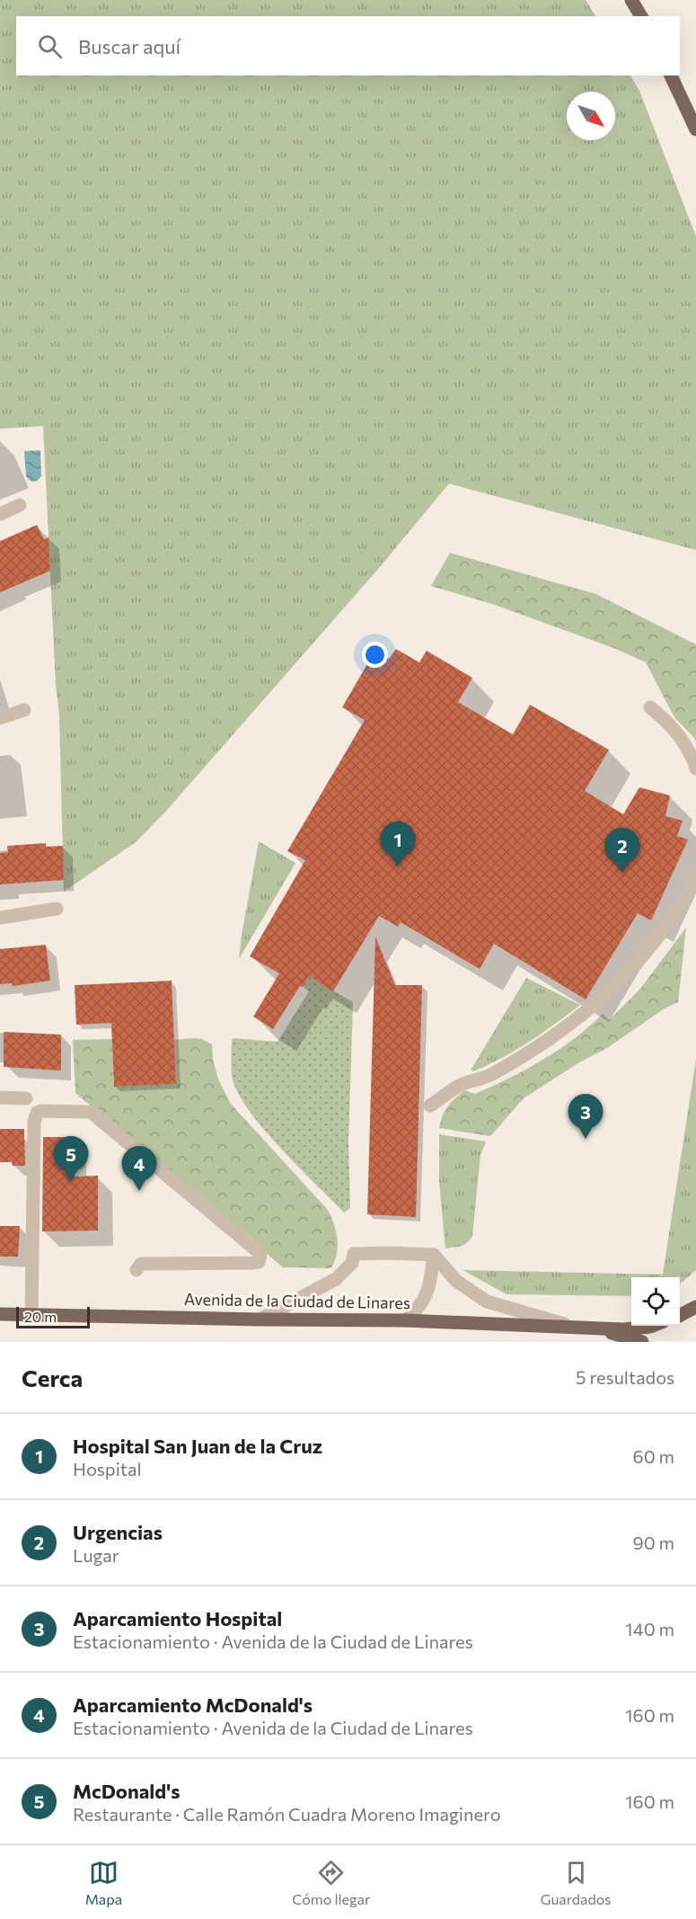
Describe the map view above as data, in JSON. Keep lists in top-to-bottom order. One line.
{"streets":{"main road":["Avenida de la Ciudad de Linares"]},"scale_bar":"20 m","north":"bottom right","page":{"search":"Buscar aquí","pins":["1","2","3","5","4"],"scale":"20 m","heading":["Cerca","5 resultados"],"list":[{"mark":"1","name":"Hospital San Juan de la Cruz","note":"Hospital","value":"60 m"},{"mark":"2","name":"Urgencias","note":"Lugar","value":"90 m"},{"mark":"3","name":"Aparcamiento Hospital","note":"Estacionamiento · Avenida de la Ciudad de Linares","value":"140 m"},{"mark":"4","name":"Aparcamiento McDonald's","note":"Estacionamiento · Avenida de la Ciudad de Linares","value":"160 m"},{"mark":"5","name":"McDonald's","note":"Restaurante · Calle Ramón Cuadra Moreno Imaginero","value":"160 m"}],"nav":["Mapa","Cómo llegar","Guardados"]}}
